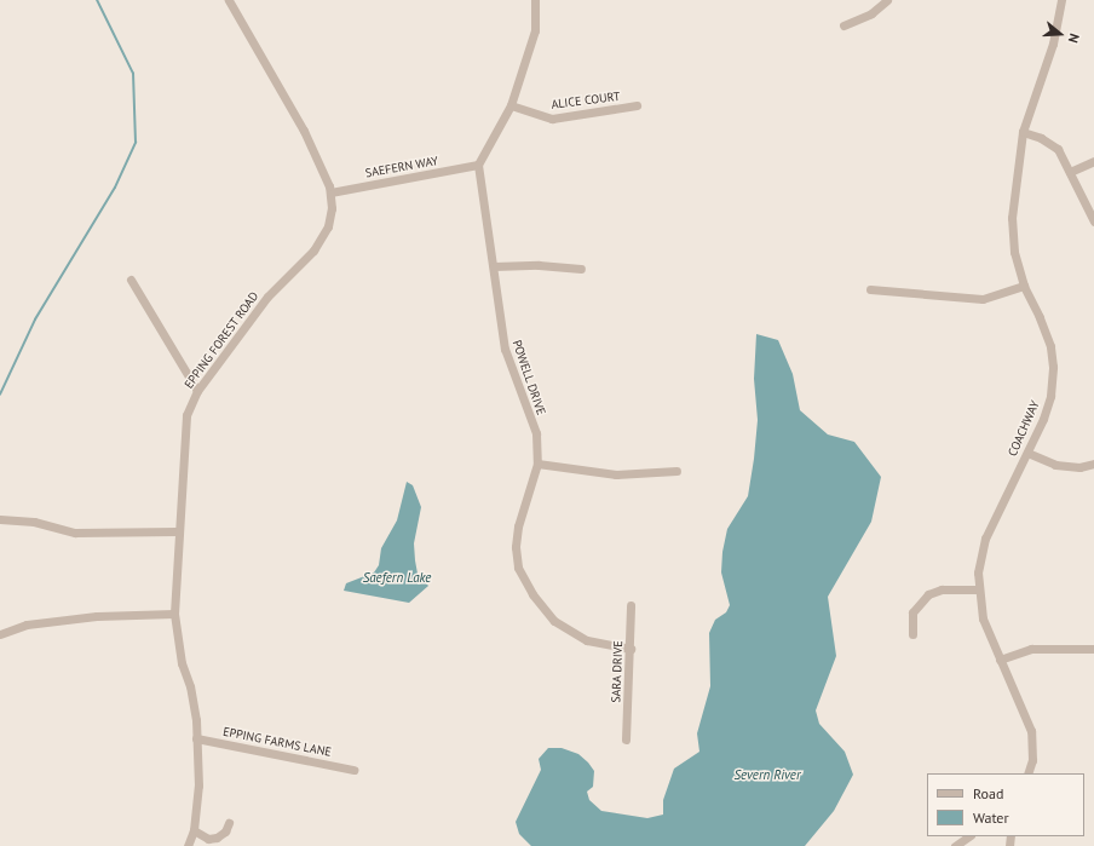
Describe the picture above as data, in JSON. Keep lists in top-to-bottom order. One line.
{"streets":{"street":["ALICE COURT","SAEFERN WAY","EPPING FOREST ROAD","POWELL DRIVE","COACHWAY","SARA DRIVE","EPPING FARMS LANE"]},"crossings":[["SAEFERN WAY","EPPING FOREST ROAD"],["SAEFERN WAY","POWELL DRIVE"],["EPPING FOREST ROAD","EPPING FARMS LANE"],["POWELL DRIVE","SARA DRIVE"]],"water":["Saefern Lake","Severn River"],"legend":["Road","Water"],"north":"right"}
